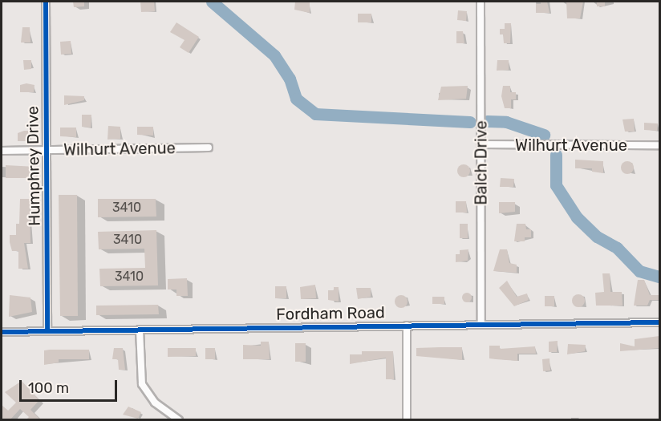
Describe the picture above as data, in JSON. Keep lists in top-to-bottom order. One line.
{"streets":{"street":["Wilhurt Avenue","Balch Drive","Humphrey Drive","Fordham Road"]},"crossings":[["Wilhurt Avenue","Balch Drive"],["Wilhurt Avenue","Humphrey Drive"],["Balch Drive","Fordham Road"],["Humphrey Drive","Fordham Road"]],"house_numbers":["3410","3410","3410"],"scale_bar":"100 m"}
